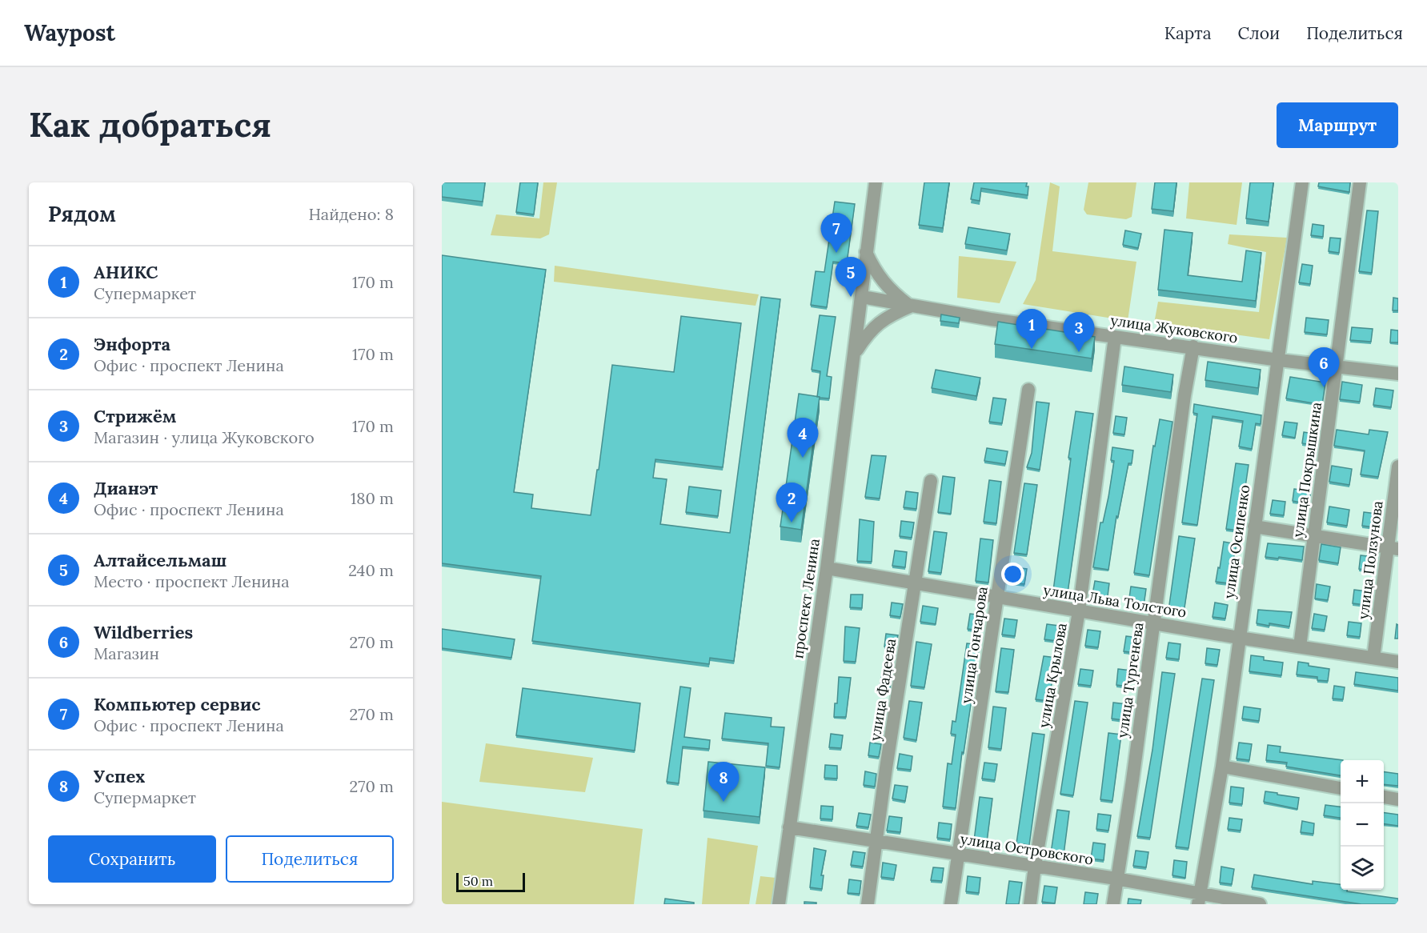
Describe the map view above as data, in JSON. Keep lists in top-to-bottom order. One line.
{"streets":{"street":["улица Жуковского","улица Покрышкина","улица Осипенко","улица Ползунова","проспект Ленина","улица Льва Толстого","улица Гончарова","улица Крылова","улица Тургенева","улица Фадеева","улица Островского"]},"crossings":[["улица Жуковского","улица Покрышкина"],["улица Жуковского","улица Осипенко"],["улица Жуковского","проспект Ленина"],["улица Жуковского","улица Крылова"],["улица Жуковского","улица Тургенева"],["улица Покрышкина","улица Льва Толстого"],["улица Осипенко","улица Льва Толстого"],["улица Осипенко","улица Островского"],["улица Ползунова","улица Льва Толстого"],["проспект Ленина","улица Льва Толстого"],["проспект Ленина","улица Островского"],["улица Льва Толстого","улица Гончарова"],["улица Льва Толстого","улица Крылова"],["улица Льва Толстого","улица Тургенева"],["улица Льва Толстого","улица Фадеева"],["улица Гончарова","улица Островского"],["улица Крылова","улица Островского"],["улица Тургенева","улица Островского"],["улица Фадеева","улица Островского"]],"scale_bar":"50 m","page":{"header":"Waypost","nav":["Карта","Слои","Поделиться"],"buttons":["Маршрут",["Сохранить","Поделиться"]],"title":"Как добраться","heading":["Рядом","Найдено: 8"],"pins":["7","5","1","3","6","4","2","8"],"list":[{"mark":"1","name":"АНИКС","note":"Супермаркет","value":"170 m"},{"mark":"2","name":"Энфорта","note":"Офис · проспект Ленина","value":"170 m"},{"mark":"3","name":"Стрижём","note":"Магазин · улица Жуковского","value":"170 m"},{"mark":"4","name":"Дианэт","note":"Офис · проспект Ленина","value":"180 m"},{"mark":"5","name":"Алтайсельмаш","note":"Место · проспект Ленина","value":"240 m"},{"mark":"6","name":"Wildberries","note":"Магазин","value":"270 m"},{"mark":"7","name":"Компьютер сервис","note":"Офис · проспект Ленина","value":"270 m"},{"mark":"8","name":"Успех","note":"Супермаркет","value":"270 m"}],"map_buttons":["+","−"],"scale":"50 m"}}
